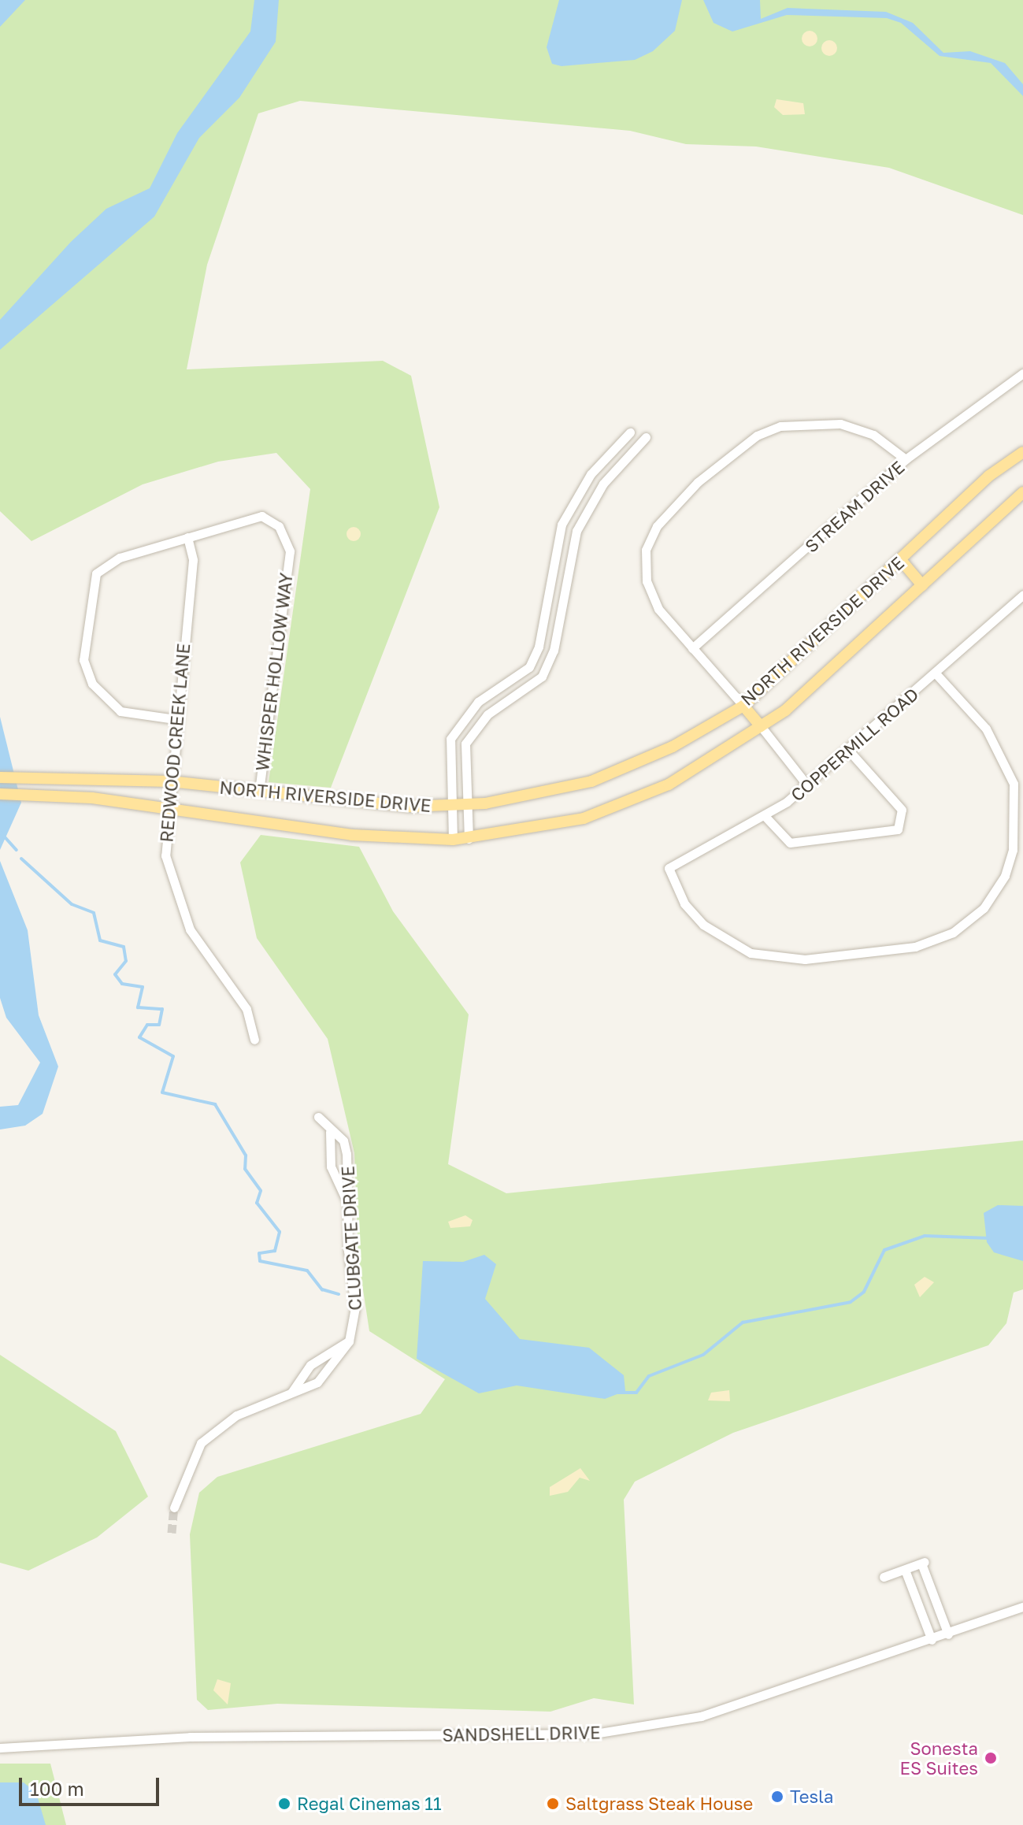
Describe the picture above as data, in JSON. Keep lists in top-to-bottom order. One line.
{"streets":{"main road":["NORTH RIVERSIDE DRIVE"],"street":["STREAM DRIVE","WHISPER HOLLOW WAY","REDWOOD CREEK LANE","COPPERMILL ROAD","CLUBGATE DRIVE","SANDSHELL DRIVE"]},"crossings":[["NORTH RIVERSIDE DRIVE","WHISPER HOLLOW WAY"],["NORTH RIVERSIDE DRIVE","REDWOOD CREEK LANE"],["WHISPER HOLLOW WAY","REDWOOD CREEK LANE"]],"places":["Sonesta ES Suites","Tesla","Regal Cinemas 11","Saltgrass Steak House"],"scale_bar":"100 m"}
